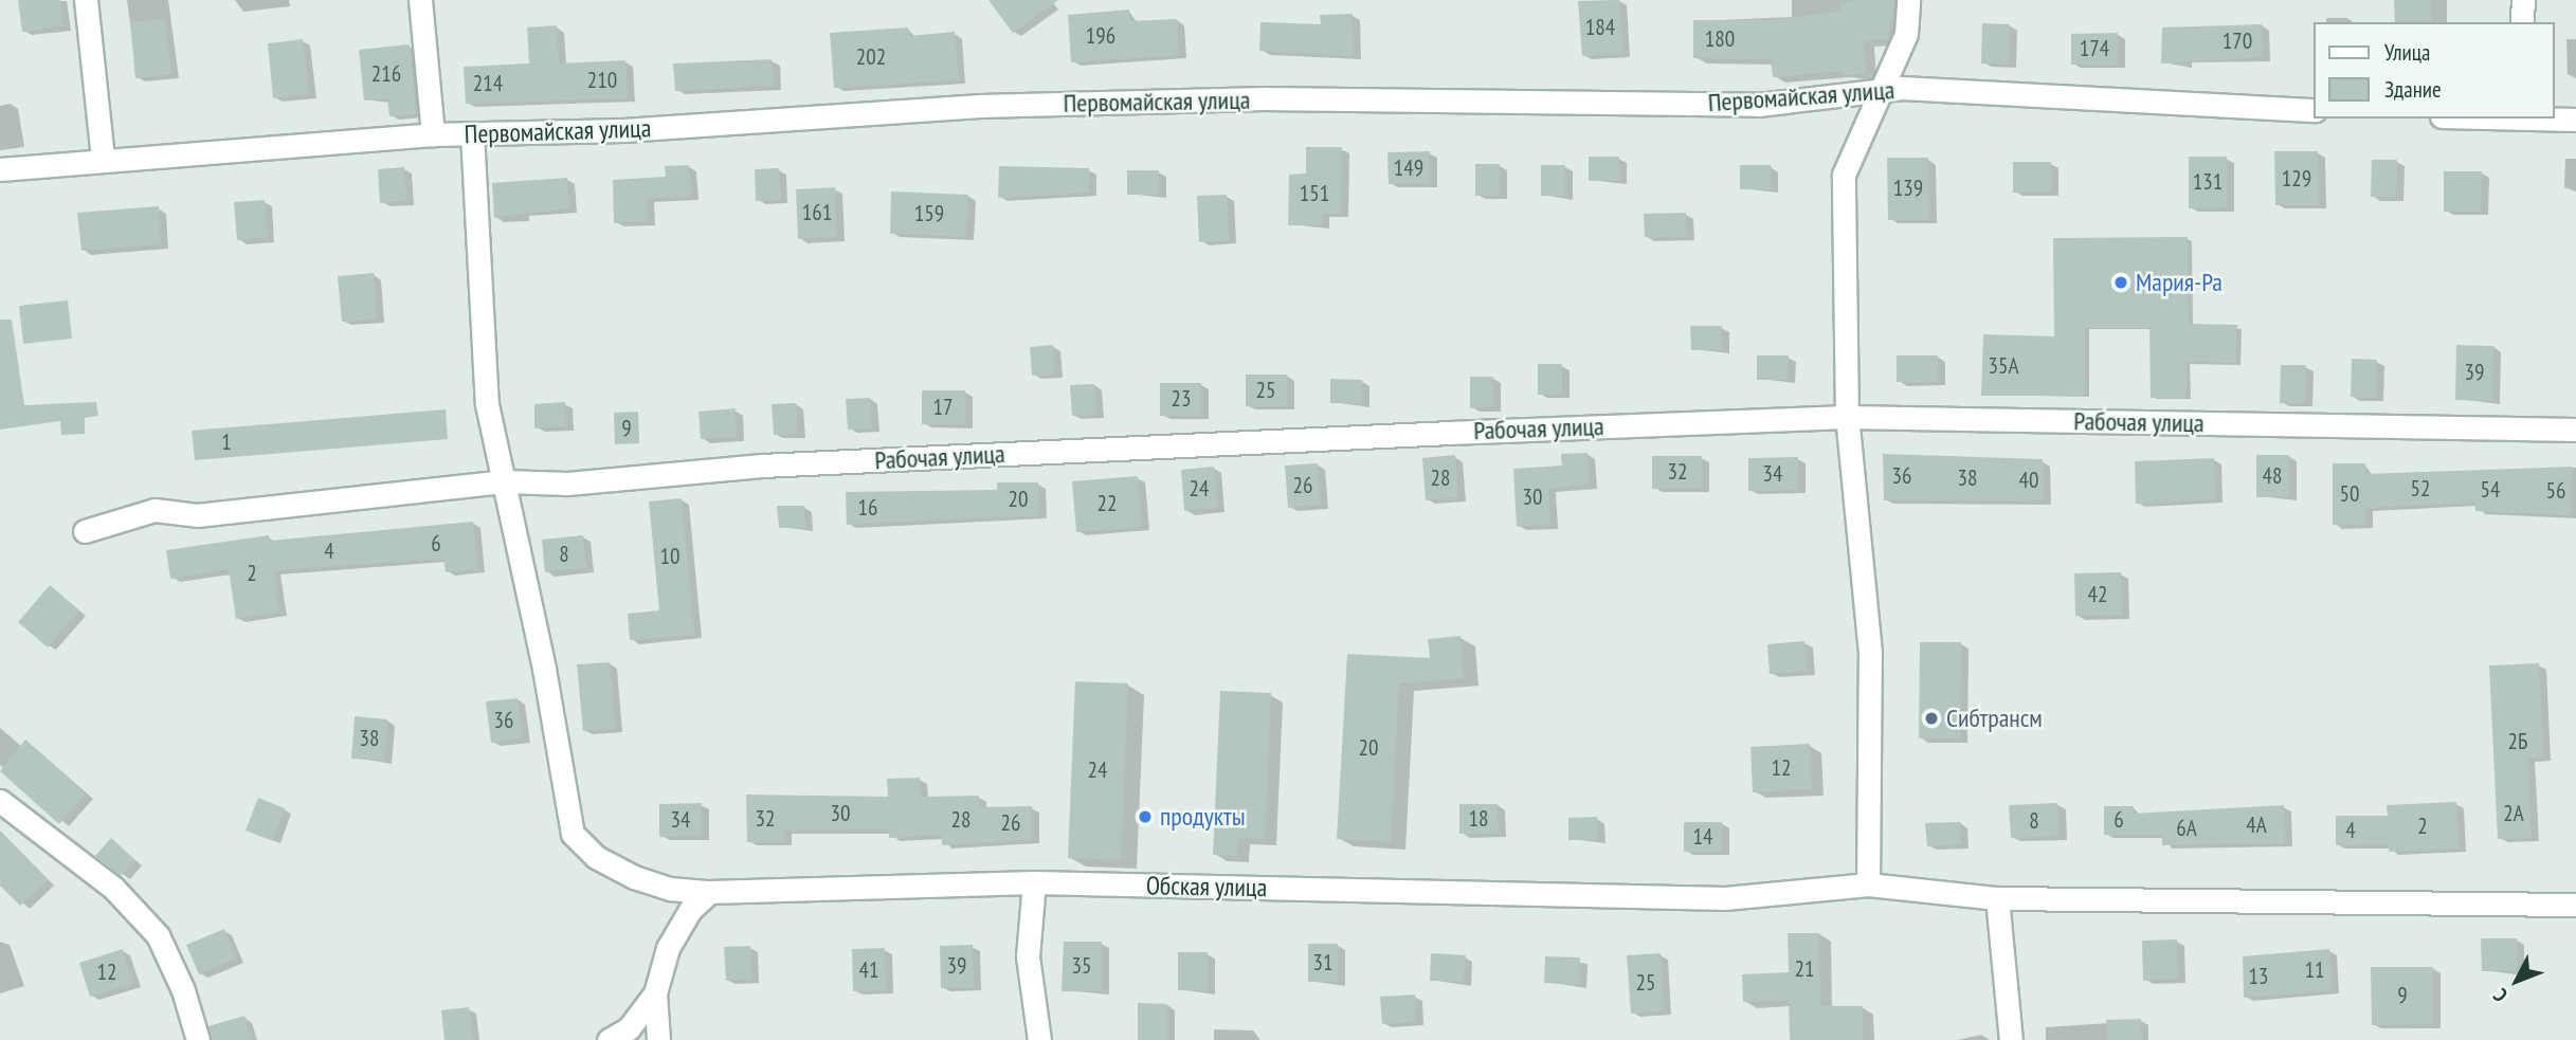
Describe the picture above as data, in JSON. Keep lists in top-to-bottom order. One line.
{"streets":{"street":["Первомайская улица","Рабочая улица","Обская улица"]},"crossings":[["Первомайская улица","Обская улица"],["Рабочая улица","Обская улица"]],"places":["Мария-Ра","Сибтрансм","продукты"],"house_numbers":["184","196","180","170","174","202","216","210","214","149","129","131","139","151","161","159","35А","39","25","23","17","9","1","32","34","36","48","28","38","40","26","24","52","54","56","50","30","20","22","16","6","4","8","10","2","42","36","38","2Б","20","12","24","30","2А","32","18","34","28","6","8","26","4А","2","6А","4","14","31","39","35","21","41","11","12","13","25","9"],"legend":["Улица","Здание"],"north":"bottom left"}
